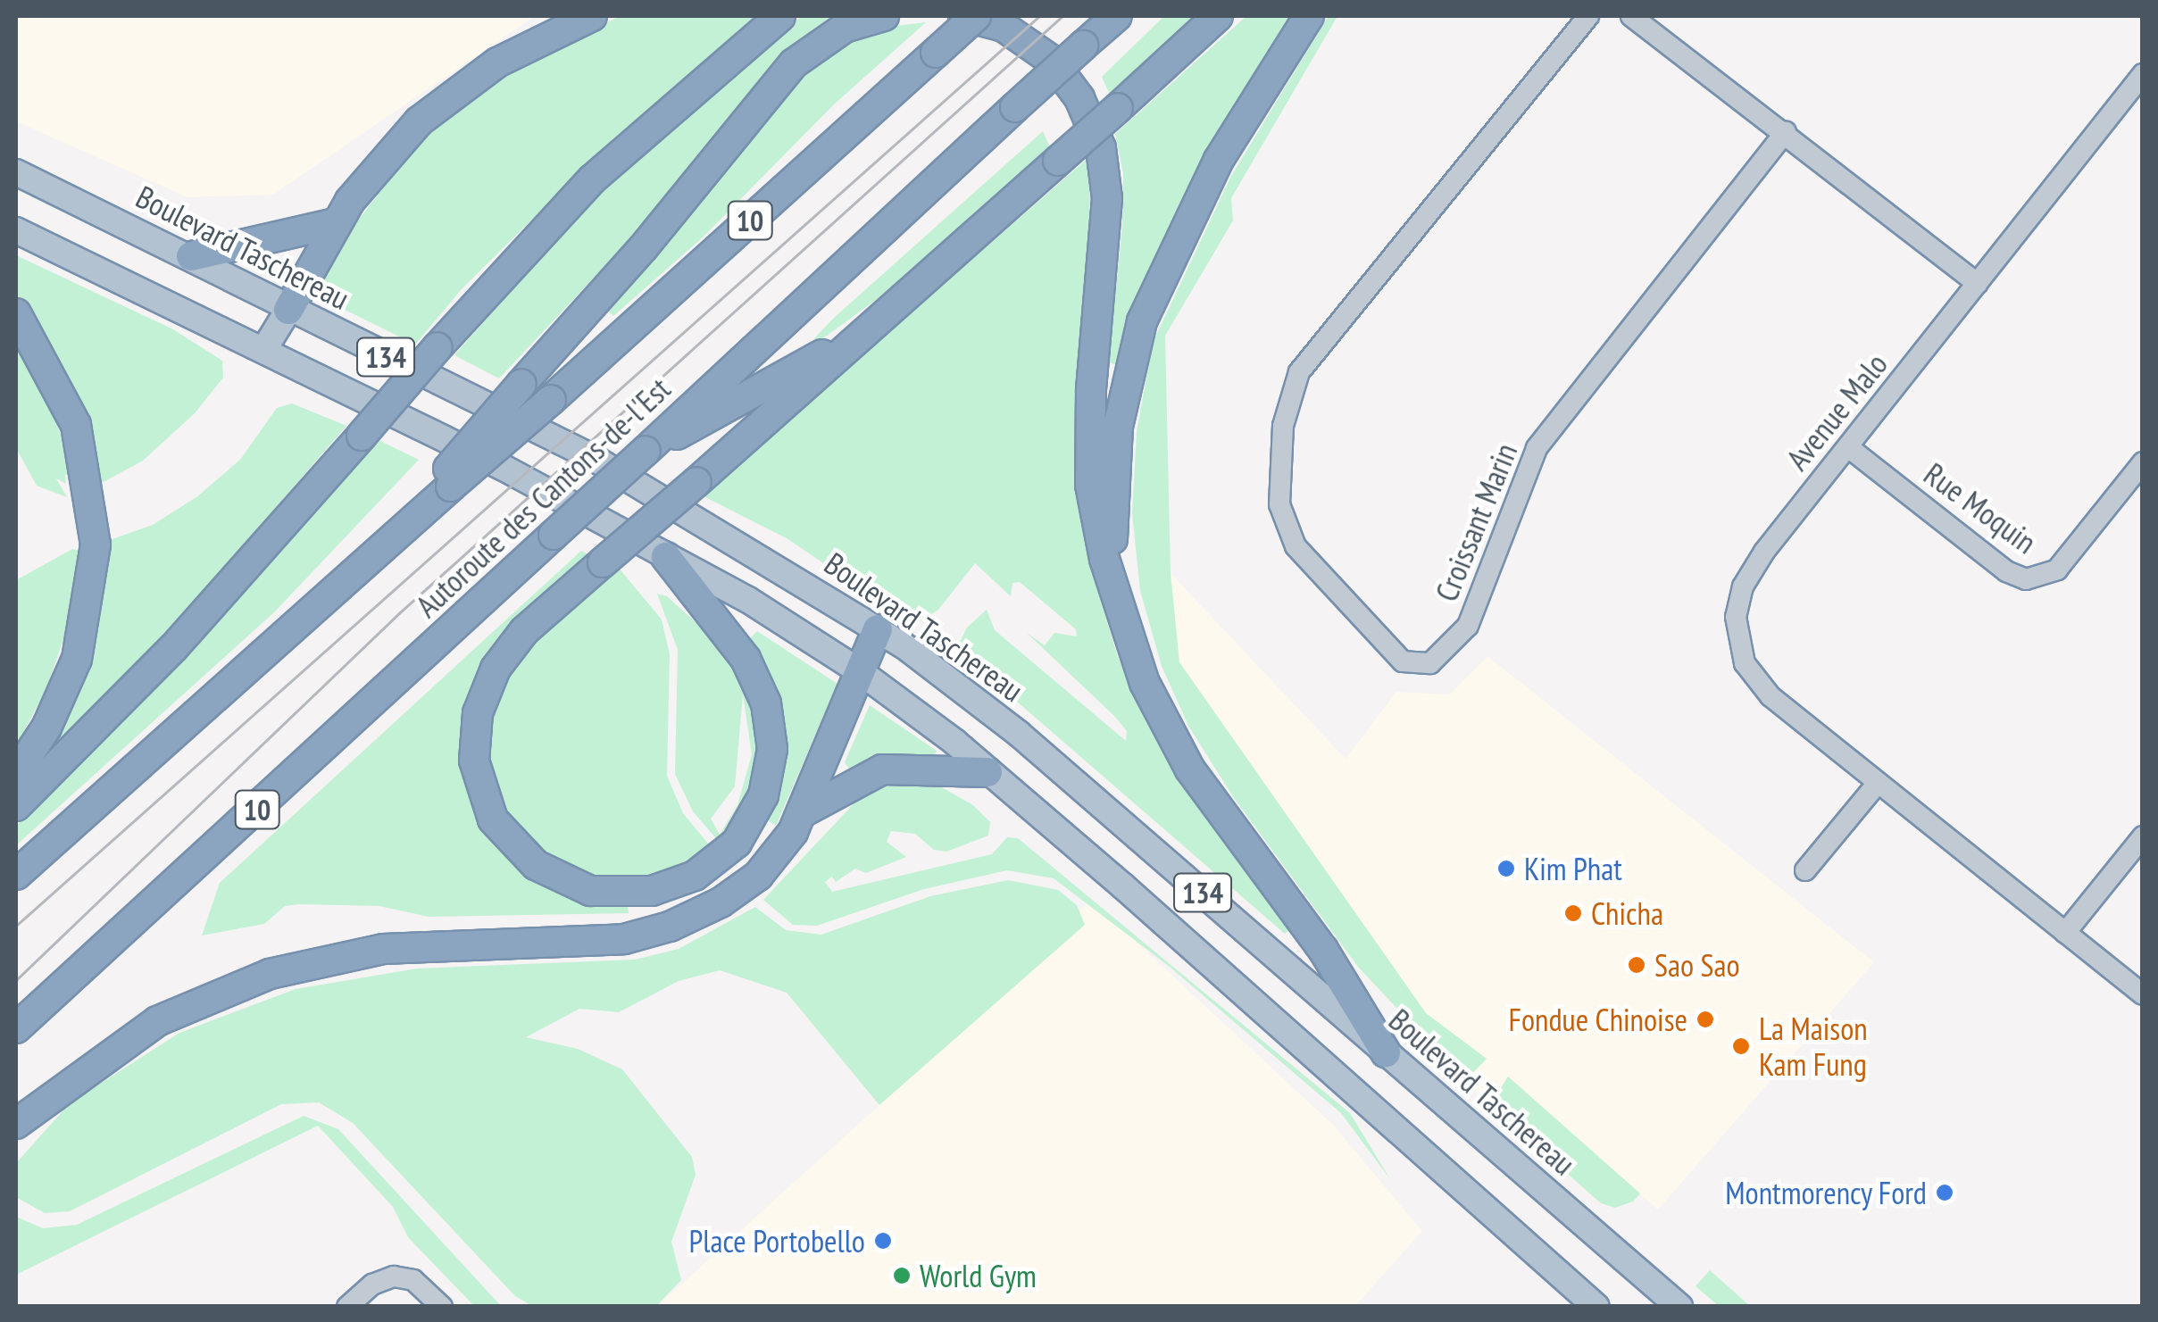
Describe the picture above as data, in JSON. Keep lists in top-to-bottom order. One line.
{"streets":{"highway":["10","Autoroute des Cantons-de-l'Est"],"main road":["Boulevard Taschereau","134"],"street":["Avenue Malo","Rue Moquin","Croissant Marin"]},"crossings":[["Avenue Malo","Rue Moquin"]],"places":["Kim Phat","Chicha","Sao Sao","Fondue Chinoise","La Maison Kam Fung","Montmorency Ford","Place Portobello","World Gym"]}
